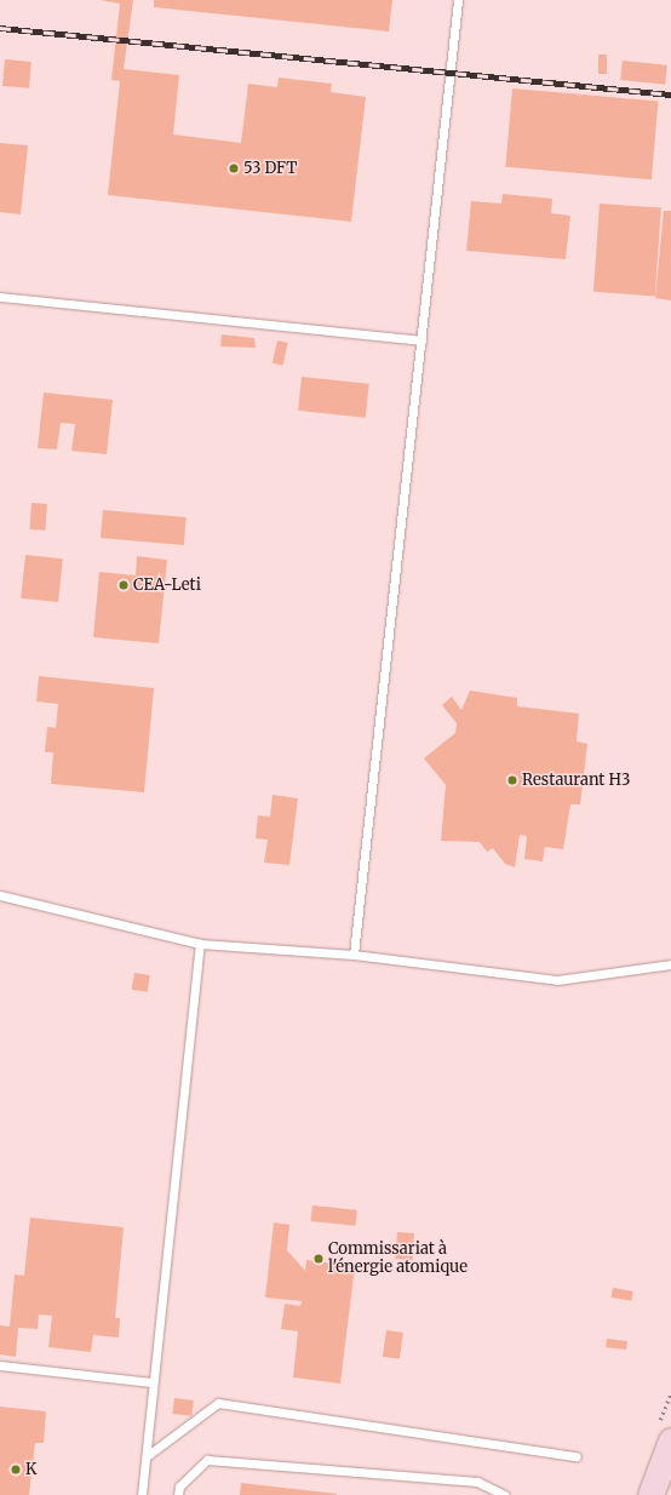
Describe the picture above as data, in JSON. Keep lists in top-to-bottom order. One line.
{"places":["53 DFT","CEA-Leti","Restaurant H3","Commissariat à l'énergie atomique","K"]}
